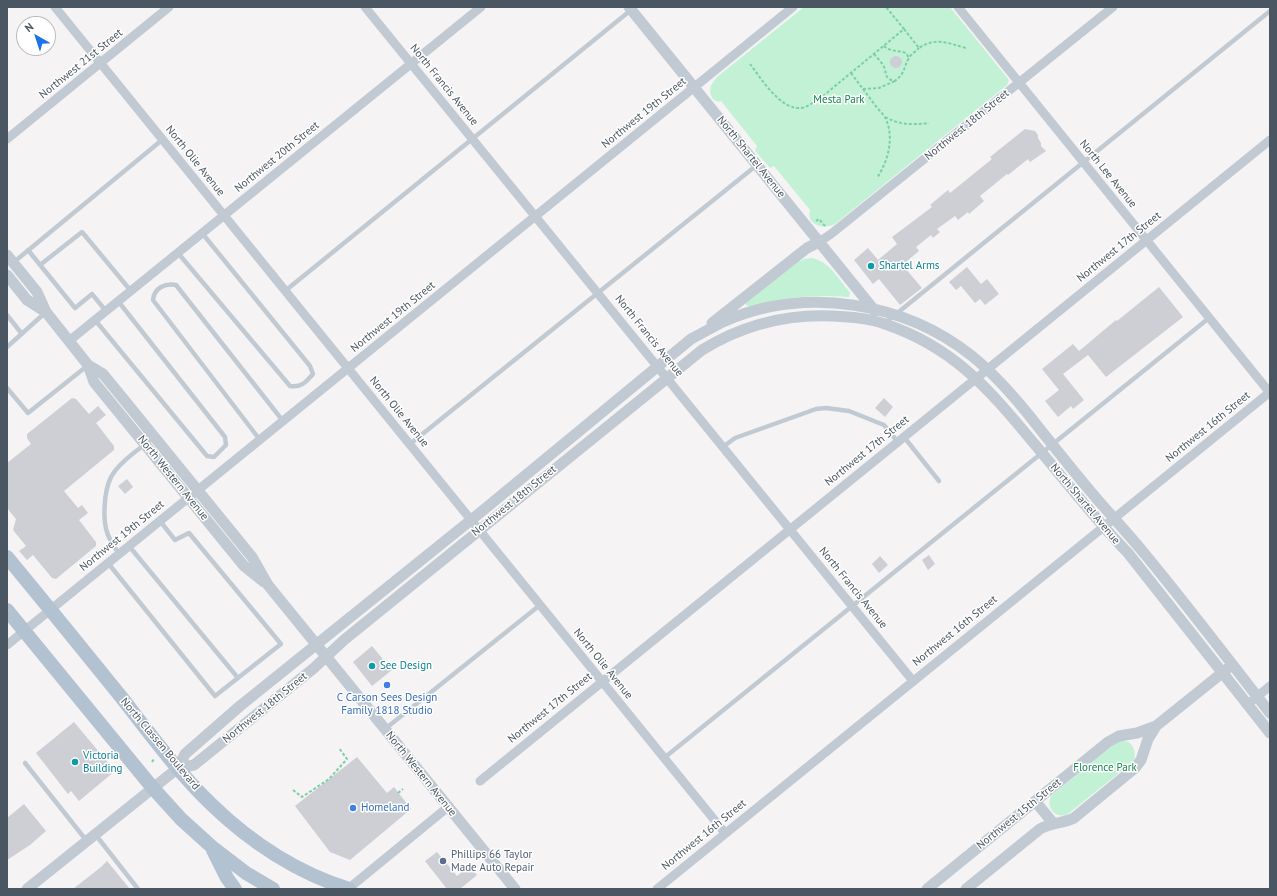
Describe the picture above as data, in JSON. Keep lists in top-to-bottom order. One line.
{"streets":{"main road":["North Classen Boulevard"],"street":["Northwest 21st Street","North Francis Avenue","Northwest 19th Street","Northwest 18th Street","Northwest 20th Street","North Shartel Avenue","North Olie Avenue","North Lee Avenue","Northwest 17th Street","Northwest 16th Street","North Western Avenue","Northwest 15th Street"]},"crossings":[["Northwest 21st Street","North Olie Avenue"],["North Francis Avenue","Northwest 19th Street"],["North Francis Avenue","Northwest 18th Street"],["North Francis Avenue","Northwest 20th Street"],["North Francis Avenue","Northwest 17th Street"],["North Francis Avenue","Northwest 16th Street"],["Northwest 19th Street","North Shartel Avenue"],["Northwest 19th Street","North Olie Avenue"],["Northwest 19th Street","North Western Avenue"],["Northwest 19th Street","North Classen Boulevard"],["Northwest 18th Street","North Shartel Avenue"],["Northwest 18th Street","North Olie Avenue"],["Northwest 18th Street","North Lee Avenue"],["Northwest 18th Street","North Western Avenue"],["Northwest 18th Street","North Classen Boulevard"],["Northwest 20th Street","North Olie Avenue"],["Northwest 20th Street","North Western Avenue"],["North Shartel Avenue","Northwest 17th Street"],["North Shartel Avenue","Northwest 16th Street"],["North Shartel Avenue","Northwest 15th Street"],["North Olie Avenue","Northwest 17th Street"],["North Olie Avenue","Northwest 16th Street"],["North Lee Avenue","Northwest 17th Street"],["North Lee Avenue","Northwest 16th Street"]],"parks":["Mesta Park","Florence Park"],"places":["Shartel Arms","See Design","C Carson Sees Design Family 1818 Studio","Victoria Building","Homeland","Phillips 66 Taylor Made Auto Repair"],"north":"top left"}
